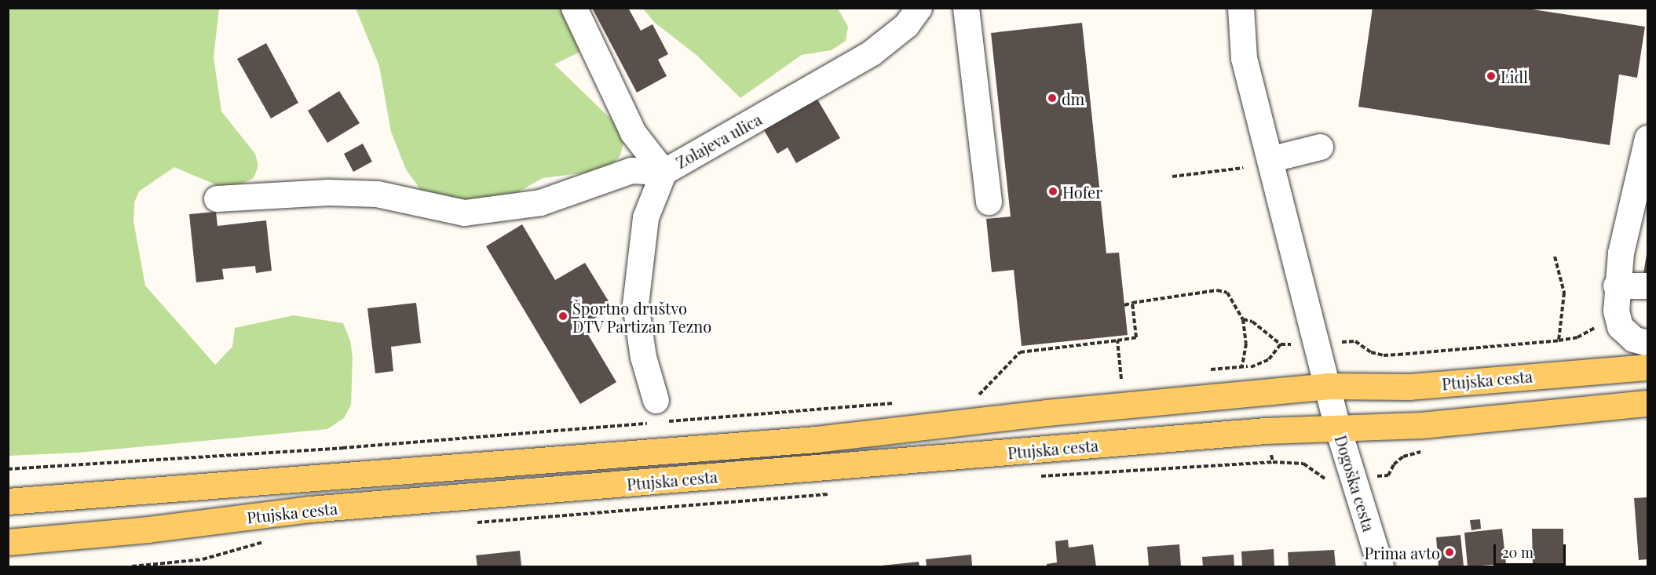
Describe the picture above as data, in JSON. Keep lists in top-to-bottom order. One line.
{"streets":{"main road":["Ptujska cesta"],"street":["Zolajeva ulica","Dogoška cesta"]},"crossings":[["Ptujska cesta","Dogoška cesta"]],"places":["Lidl","dm","Hofer","Športno društvo DTV Partizan Tezno","Prima avto"],"scale_bar":"20 m"}
